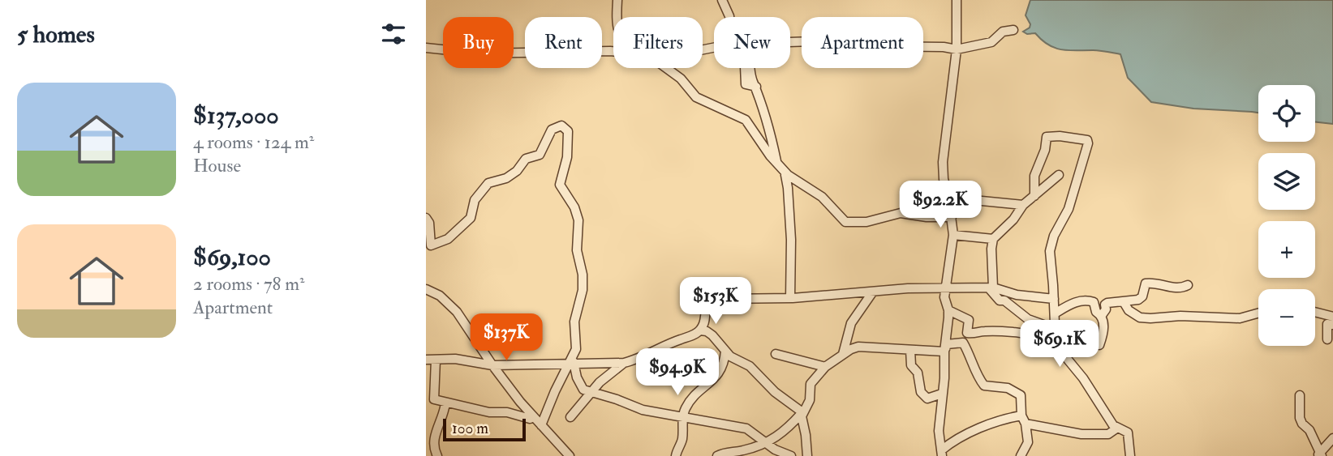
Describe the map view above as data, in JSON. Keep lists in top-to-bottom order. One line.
{"scale_bar":"100 m","page":{"heading":"5 homes","chip":["Buy","Rent","Filters","New","Apartment"],"list":[{"name":"$137,000","note":"4 rooms · 124 m² · House"},{"name":"$69,100","note":"2 rooms · 78 m² · Apartment"}],"map_buttons":["+","−"],"price":["$92.2K","$153K","$137K","$69.1K","$94.9K"],"scale":"100 m"}}
